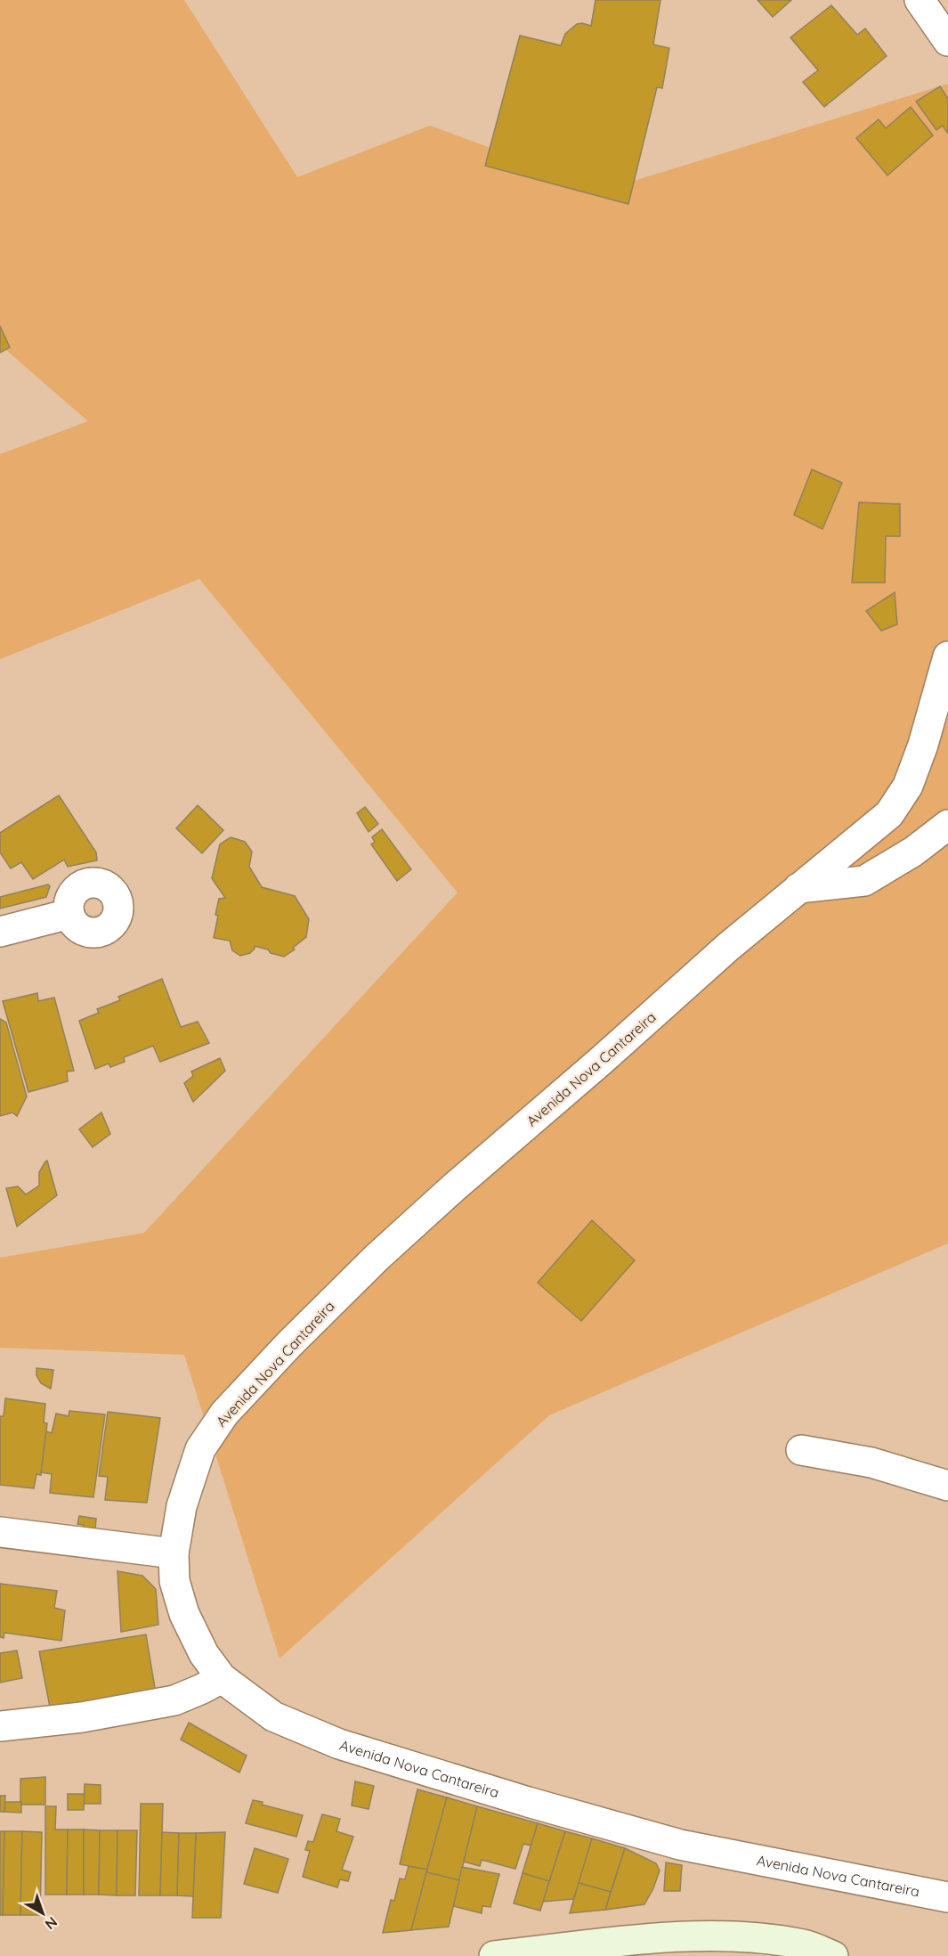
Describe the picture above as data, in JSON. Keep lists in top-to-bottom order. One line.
{"streets":{"street":["Avenida Nova Cantareira"]},"north":"bottom right"}
